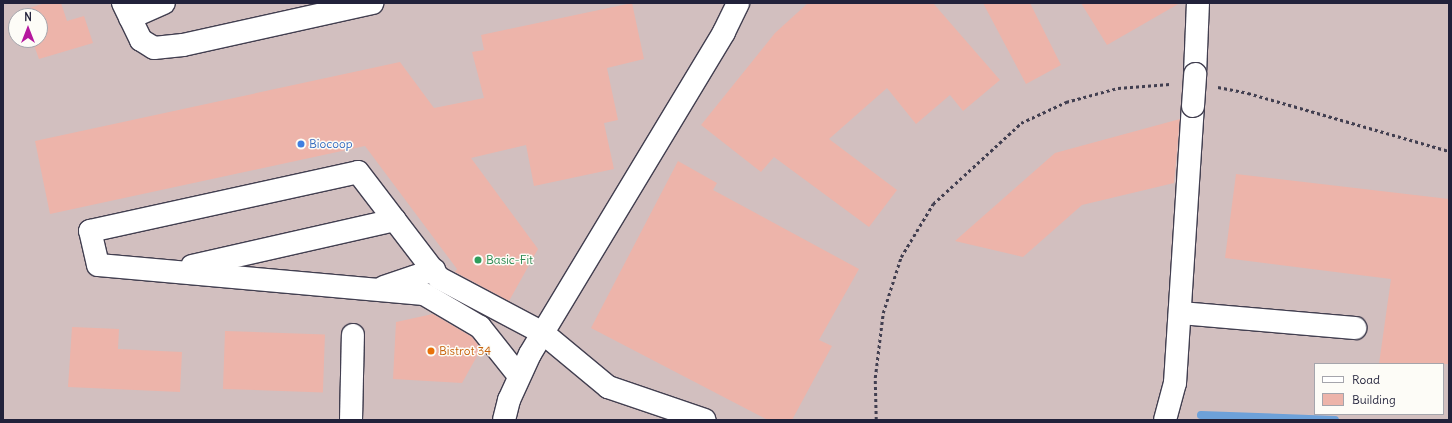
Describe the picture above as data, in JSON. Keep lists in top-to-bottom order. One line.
{"places":["Biocoop","Basic-Fit","Bistrot 34"],"legend":["Road","Building"],"north":"top"}
